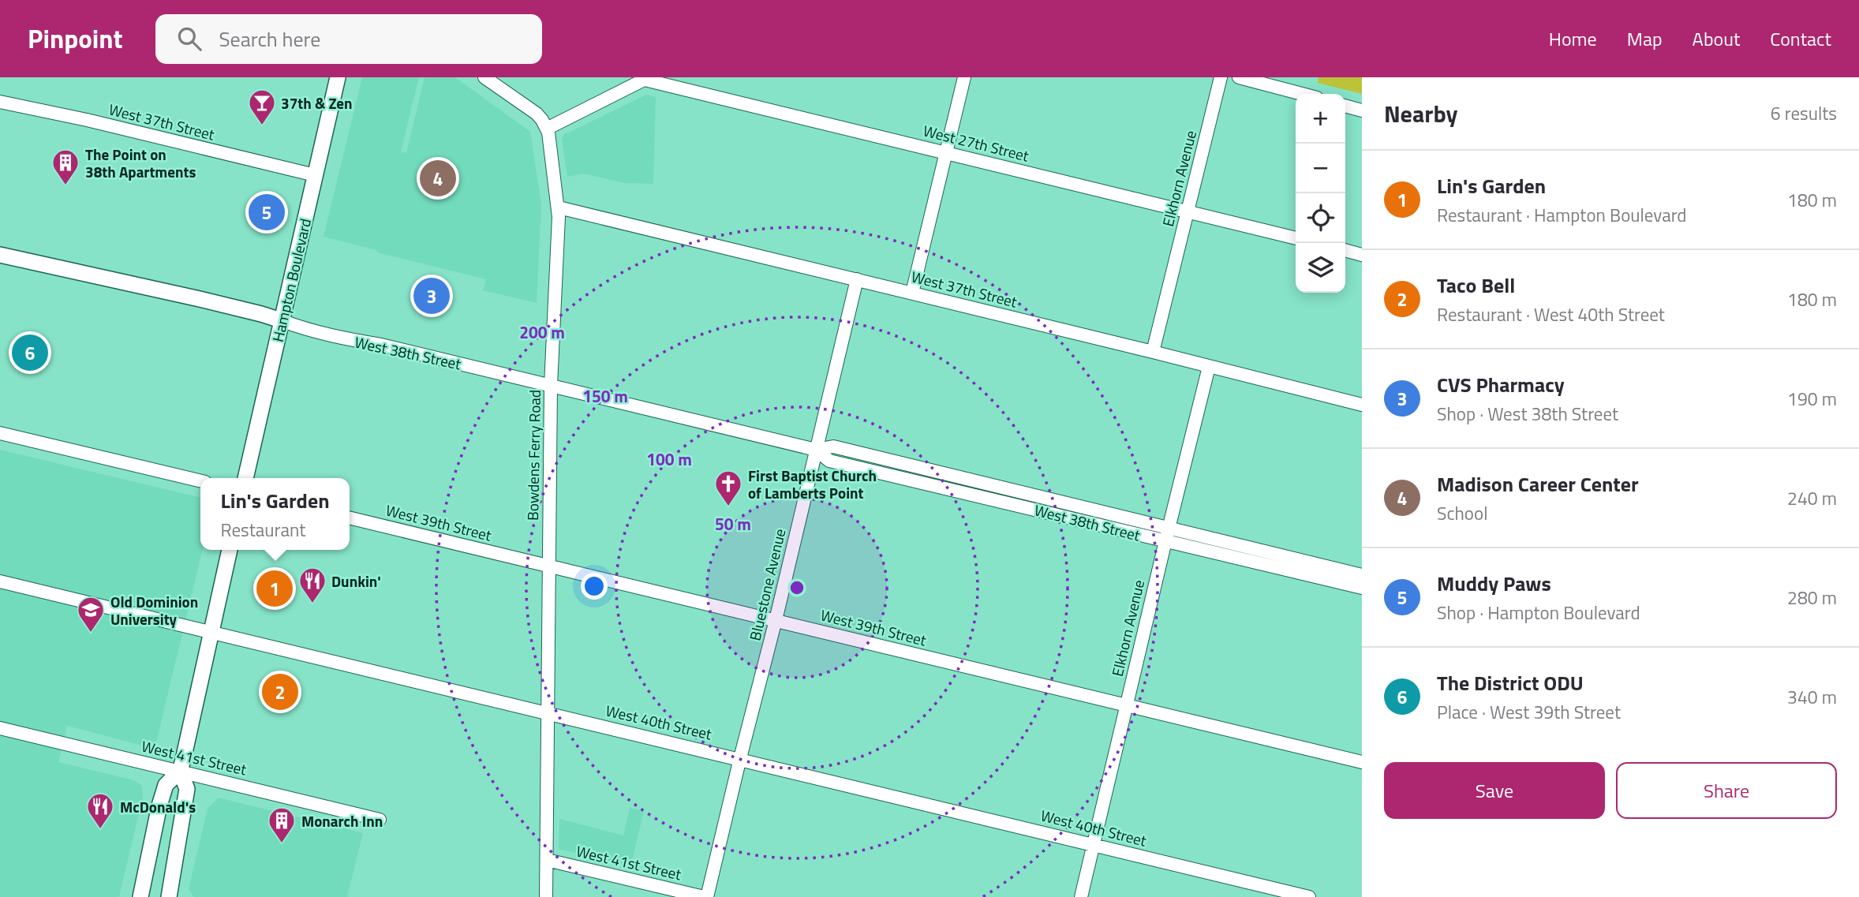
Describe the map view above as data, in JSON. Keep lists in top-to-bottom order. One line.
{"streets":{"main road":["Hampton Boulevard","West 38th Street"],"street":["West 37th Street","West 27th Street","Elkhorn Avenue","Bowdens Ferry Road","West 39th Street","Bluestone Avenue","West 40th Street","West 41st Street"]},"crossings":[["West 37th Street","Elkhorn Avenue"],["West 37th Street","Hampton Boulevard"],["West 37th Street","Bowdens Ferry Road"],["West 37th Street","Bluestone Avenue"],["West 27th Street","Elkhorn Avenue"],["Elkhorn Avenue","West 38th Street"],["Elkhorn Avenue","West 39th Street"],["Elkhorn Avenue","West 40th Street"],["Hampton Boulevard","West 38th Street"],["West 38th Street","Bowdens Ferry Road"],["West 38th Street","Bluestone Avenue"],["Bowdens Ferry Road","West 39th Street"],["Bowdens Ferry Road","West 40th Street"],["Bowdens Ferry Road","West 41st Street"],["West 39th Street","Bluestone Avenue"],["Bluestone Avenue","West 40th Street"],["Bluestone Avenue","West 41st Street"]],"places":{"bar":["37th & Zen"],"building":["The Point on 38th Apartments","Monarch Inn"],"church":["First Baptist Church of Lamberts Point"],"restaurant":["Dunkin'","McDonald's"],"school or university":["Old Dominion University"]},"page":{"header":"Pinpoint","search":"Search here","nav":["Home","Map","About","Contact"],"heading":["Nearby","6 results"],"map_buttons":["+","−"],"list":[{"mark":"1","name":"Lin's Garden","note":"Restaurant · Hampton Boulevard","value":"180 m"},{"mark":"2","name":"Taco Bell","note":"Restaurant · West 40th Street","value":"180 m"},{"mark":"3","name":"CVS Pharmacy","note":"Shop · West 38th Street","value":"190 m"},{"mark":"4","name":"Madison Career Center","note":"School","value":"240 m"},{"mark":"5","name":"Muddy Paws","note":"Shop · Hampton Boulevard","value":"280 m"},{"mark":"6","name":"The District ODU","note":"Place · West 39th Street","value":"340 m"}],"pins":["4","5","3","6","1","2"],"popup":["Lin's Garden","Restaurant"],"buttons":["Save","Share"]},"rings":["200 m","150 m","100 m","50 m"]}
